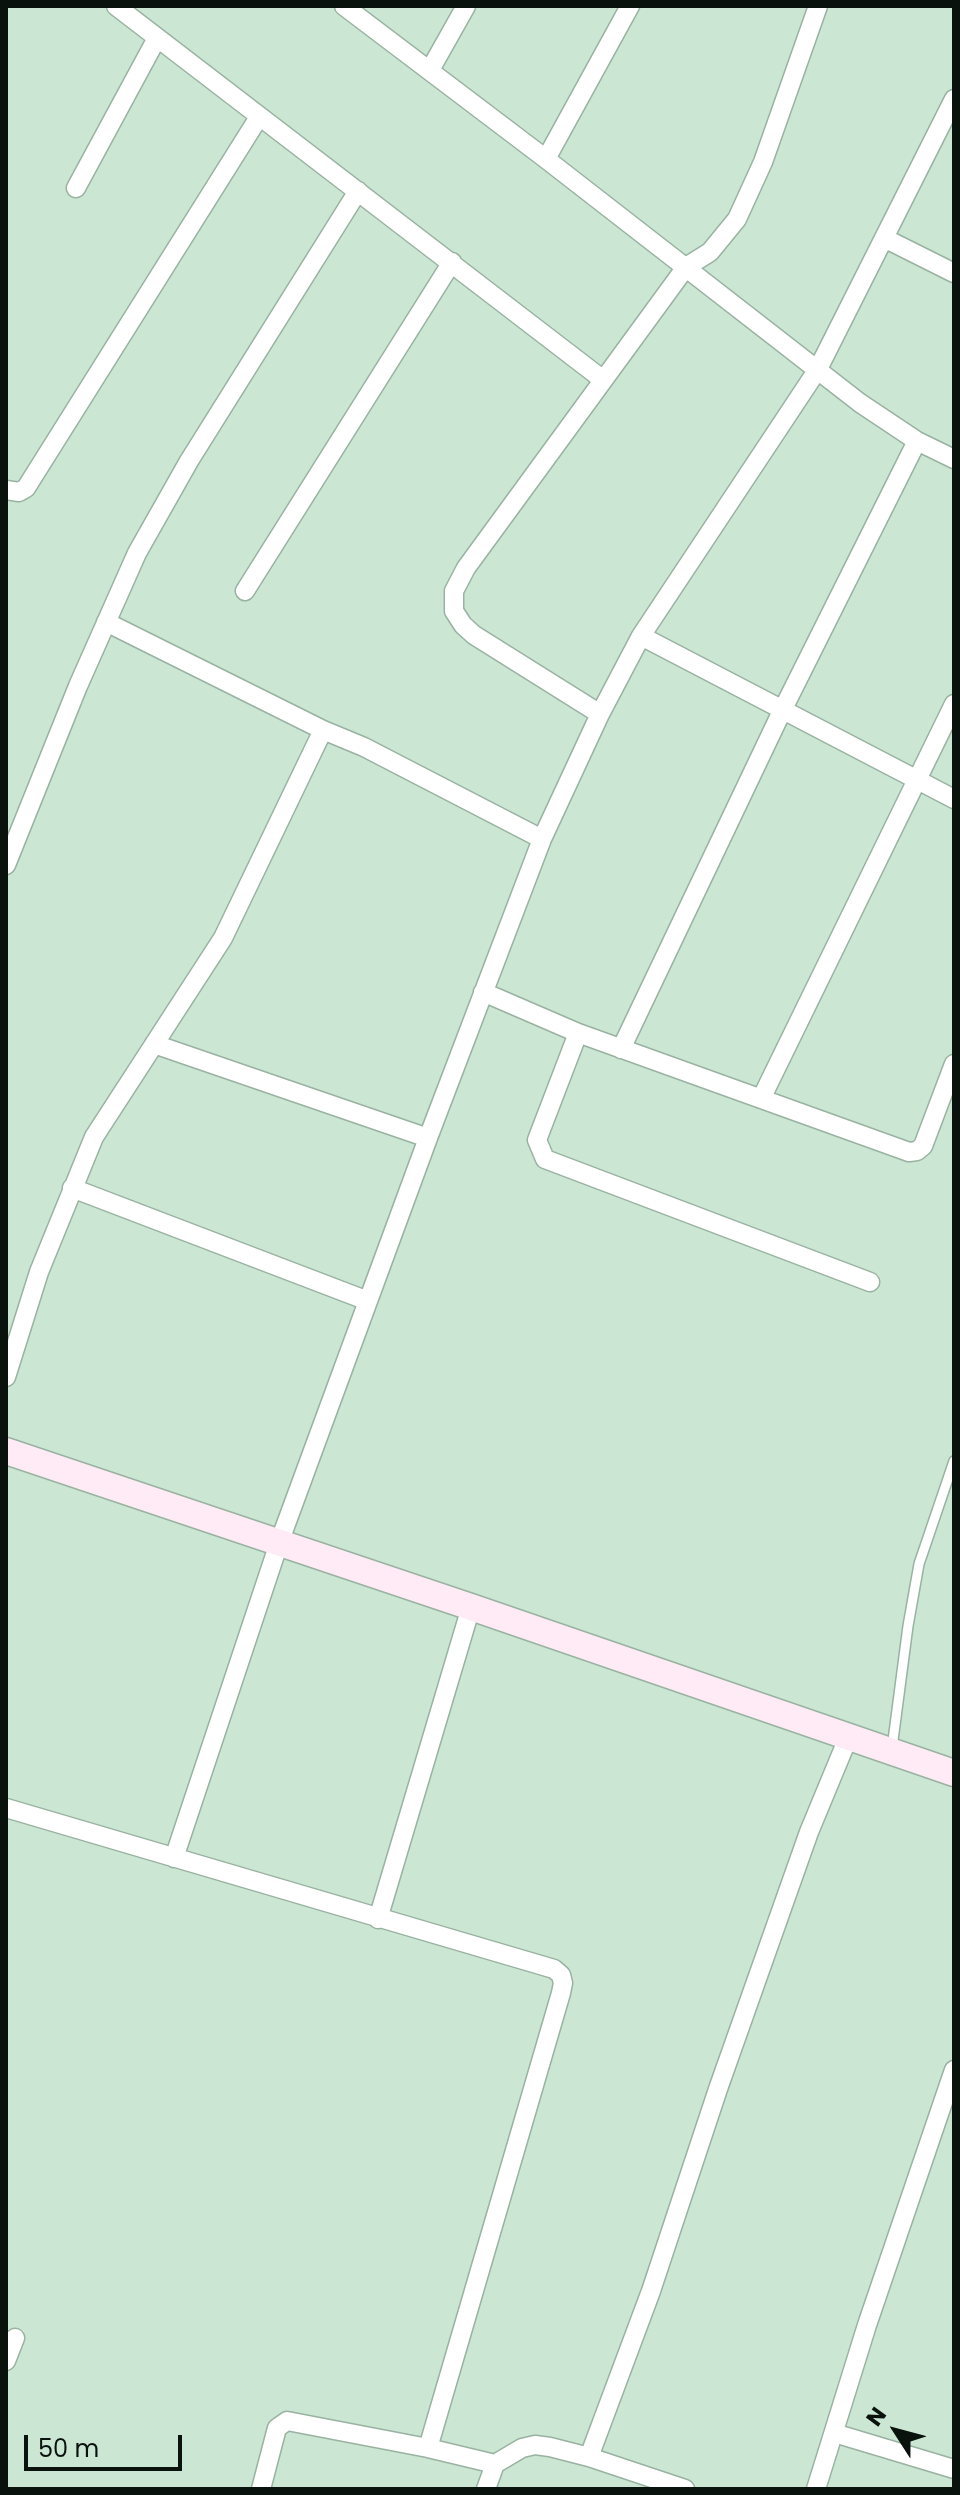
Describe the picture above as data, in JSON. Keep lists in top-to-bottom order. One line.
{"scale_bar":"50 m","north":"top left"}
